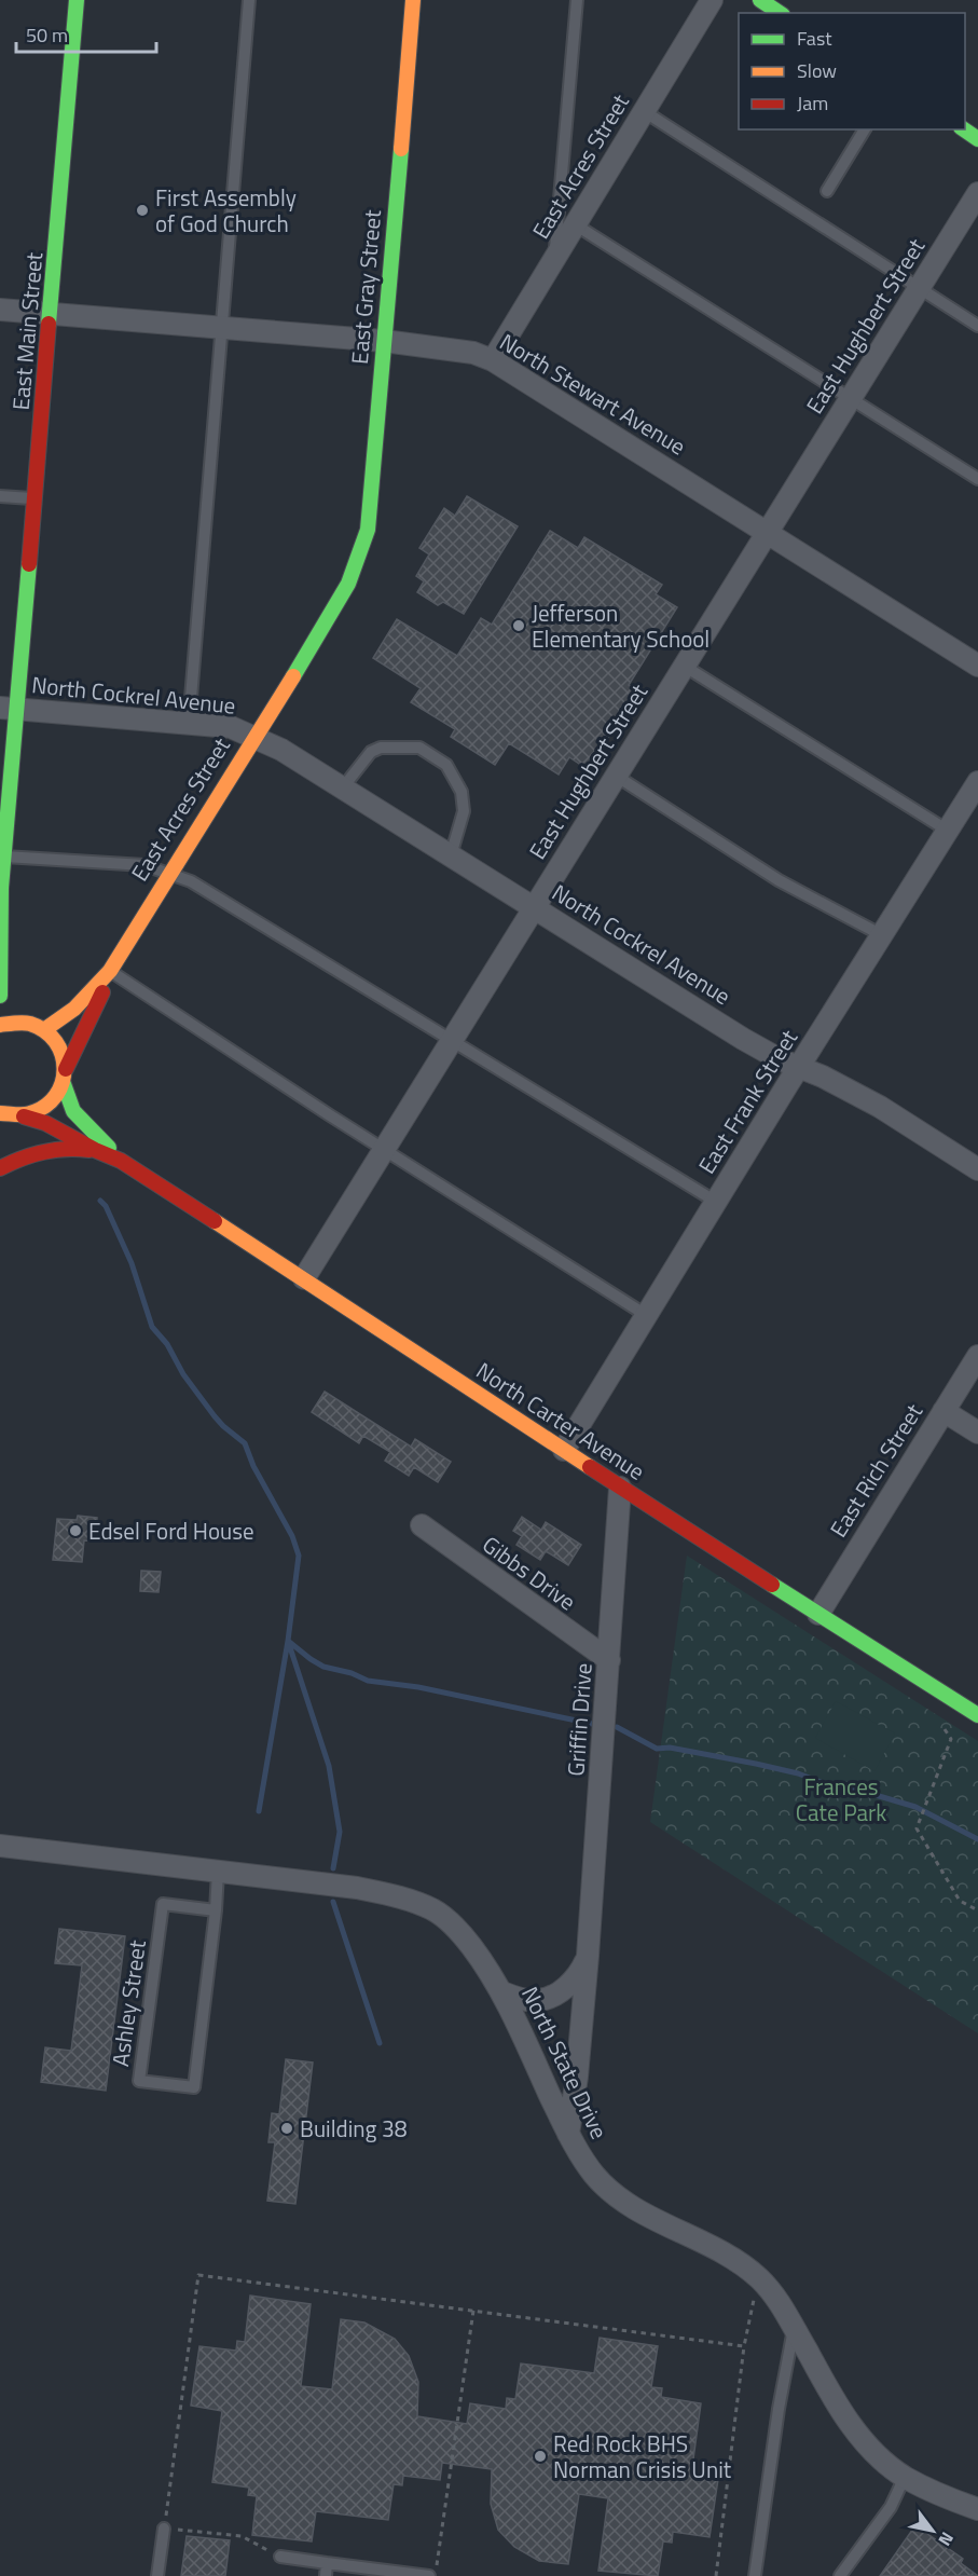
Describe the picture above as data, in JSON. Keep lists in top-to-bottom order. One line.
{"streets":{"street":["East Acres Street","East Gray Street","East Hughbert Street","East Main Street","North Stewart Avenue","North Cockrel Avenue","East Frank Street","North Carter Avenue","East Rich Street","Gibbs Drive","Griffin Drive","North State Drive"],"lane":["Ashley Street"]},"crossings":[["East Acres Street","East Gray Street"],["East Acres Street","North Stewart Avenue"],["East Acres Street","North Cockrel Avenue"],["East Acres Street","North Carter Avenue"],["East Gray Street","North Stewart Avenue"],["East Hughbert Street","North Stewart Avenue"],["East Hughbert Street","North Cockrel Avenue"],["East Hughbert Street","North Carter Avenue"],["East Main Street","North Stewart Avenue"],["East Main Street","North Cockrel Avenue"],["North Cockrel Avenue","East Frank Street"],["East Frank Street","North Carter Avenue"],["North Carter Avenue","East Rich Street"],["North Carter Avenue","Griffin Drive"],["Gibbs Drive","Griffin Drive"],["Griffin Drive","North State Drive"],["Ashley Street","North State Drive"]],"parks":["Frances Cate Park"],"places":["First Assembly of God Church","Jefferson Elementary School","Edsel Ford House","Building 38","Red Rock BHS Norman Crisis Unit"],"legend":["Fast","Slow","Jam"],"scale_bar":"50 m","north":"bottom right"}
